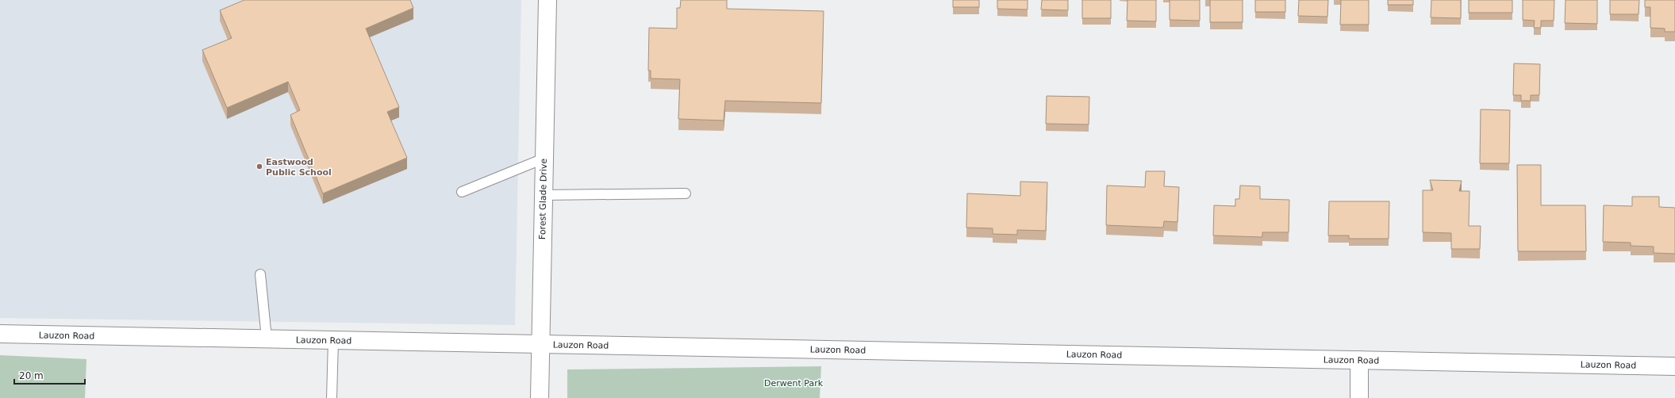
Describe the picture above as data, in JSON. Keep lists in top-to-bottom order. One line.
{"streets":{"street":["Forest Glade Drive","Lauzon Road"]},"crossings":[["Forest Glade Drive","Lauzon Road"]],"parks":["Derwent Park"],"places":["Eastwood Public School"],"scale_bar":"20 m"}
